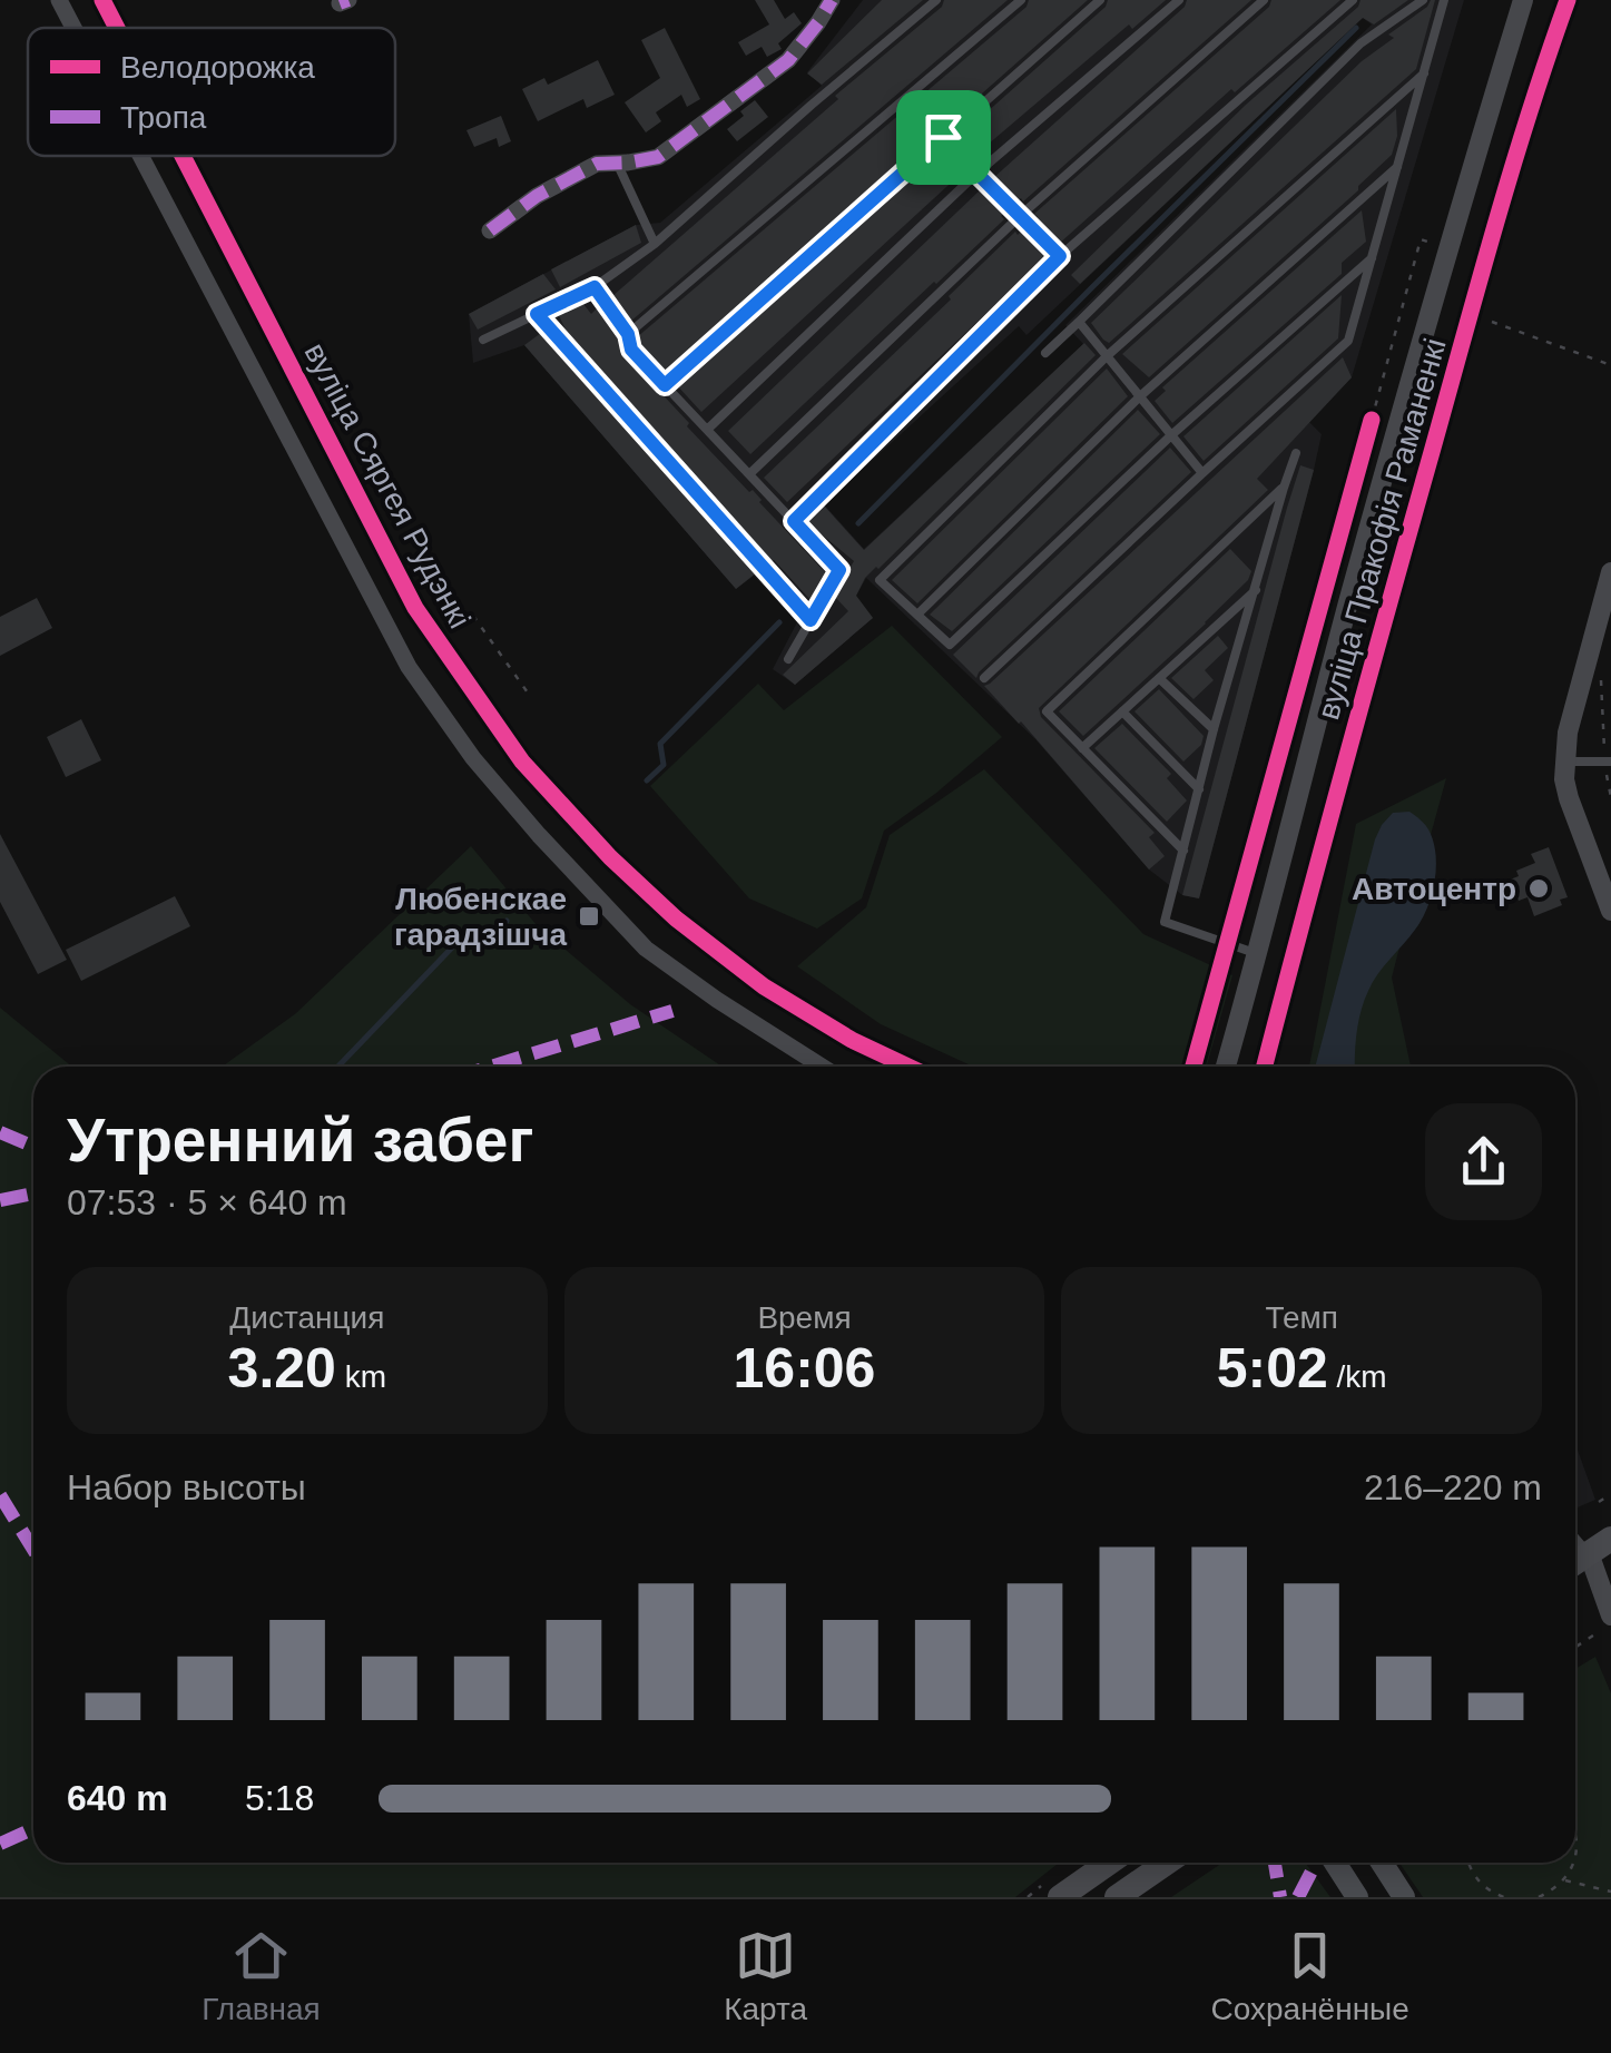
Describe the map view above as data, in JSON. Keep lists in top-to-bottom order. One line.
{"streets":{"street":["вуліца Сяргея Рудэнкі","вуліца Пракофія Раманенкі"]},"places":{"other":["Автоцентр"],"transit":["Любенскае гарадзішча"]},"legend":["Велодорожка","Тропа"],"page":{"heading":["Утренний забег","07:53 · 5 × 640 m"],"stats":[["Дистанция","3.20 km"],["Время","16:06"],["Темп","5:02 /km"]],"chart":["Набор высоты","216–220 m"],"list":[{"name":"640 m","note":"5:18"}],"tabs":["Главная","Карта","Сохранённые"]}}
